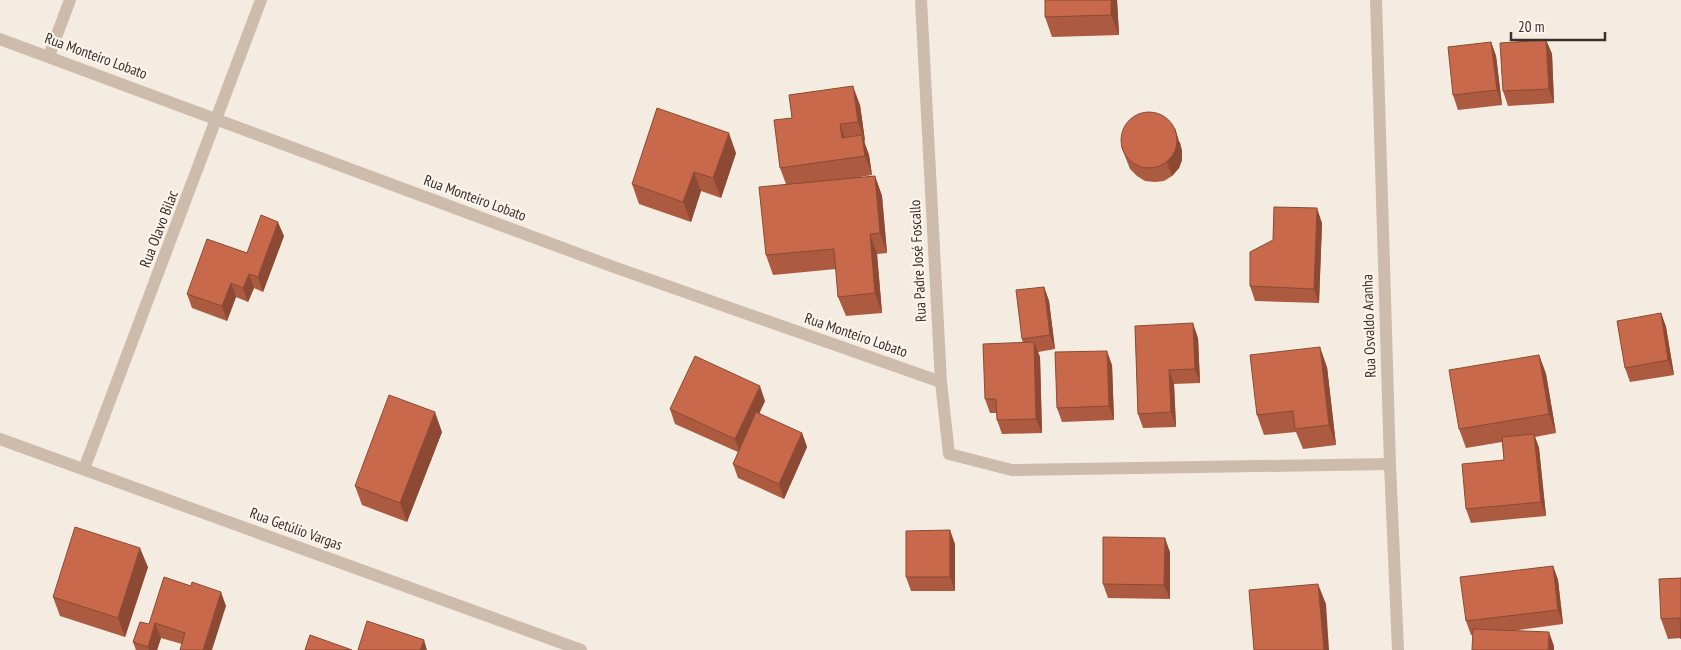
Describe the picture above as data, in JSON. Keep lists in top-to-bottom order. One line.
{"streets":{"street":["Rua Monteiro Lobato","Rua Olavo Bilac","Rua Padre José Foscallo","Rua Osvaldo Aranha","Rua Getúlio Vargas"]},"crossings":[["Rua Monteiro Lobato","Rua Olavo Bilac"],["Rua Monteiro Lobato","Rua Padre José Foscallo"],["Rua Olavo Bilac","Rua Getúlio Vargas"],["Rua Padre José Foscallo","Rua Osvaldo Aranha"]],"scale_bar":"20 m"}
